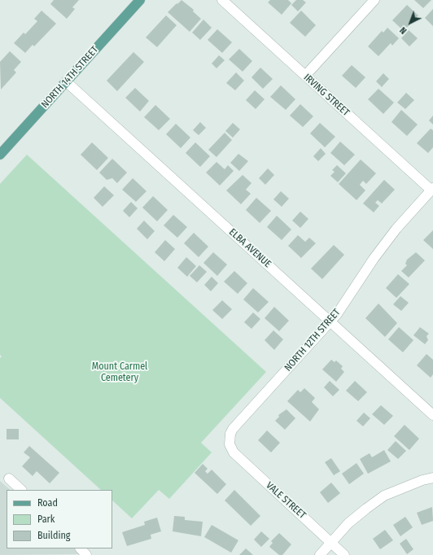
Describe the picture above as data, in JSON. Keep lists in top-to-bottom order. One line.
{"streets":{"main road":["NORTH 14TH STREET"],"street":["IRVING STREET","ELBA AVENUE","NORTH 12TH STREET","VALE STREET"]},"crossings":[["NORTH 14TH STREET","ELBA AVENUE"],["IRVING STREET","NORTH 12TH STREET"],["ELBA AVENUE","NORTH 12TH STREET"],["NORTH 12TH STREET","VALE STREET"]],"parks":["Mount Carmel Cemetery"],"legend":["Road","Park","Building"],"north":"bottom left"}
